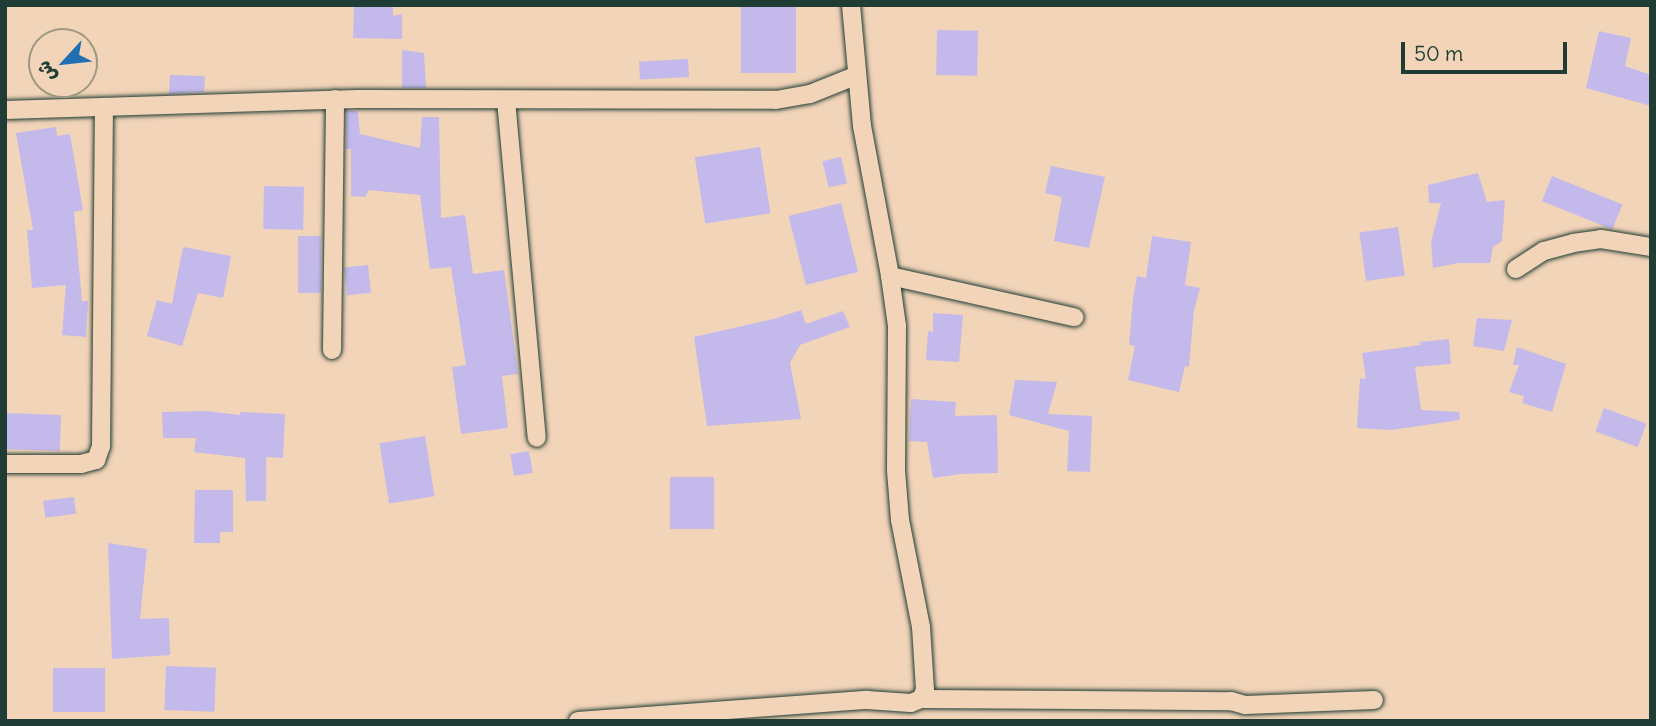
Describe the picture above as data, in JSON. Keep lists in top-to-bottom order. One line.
{"scale_bar":"50 m","north":"bottom left"}
